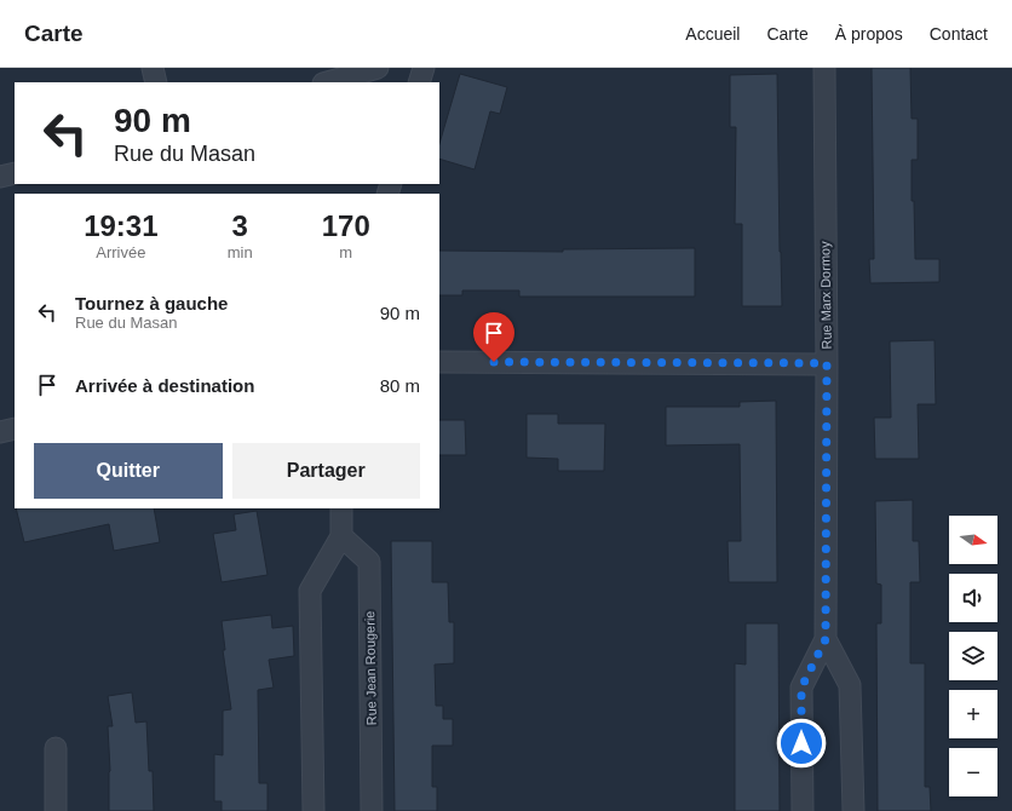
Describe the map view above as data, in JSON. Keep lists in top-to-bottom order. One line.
{"streets":{"street":["Rue Marx Dormoy","Rue Jean Rougerie"]},"north":"right","page":{"header":"Carte","nav":["Accueil","Carte","À propos","Contact"],"turn":["90 m","Rue du Masan"],"eta":["19:31","Arrivée","3","min","170","m"],"list":[{"name":"Tournez à gauche","note":"Rue du Masan","value":"90 m"},{"name":"Arrivée à destination","value":"80 m"}],"buttons":["Quitter","Partager"],"map_buttons":["+","−"]}}
